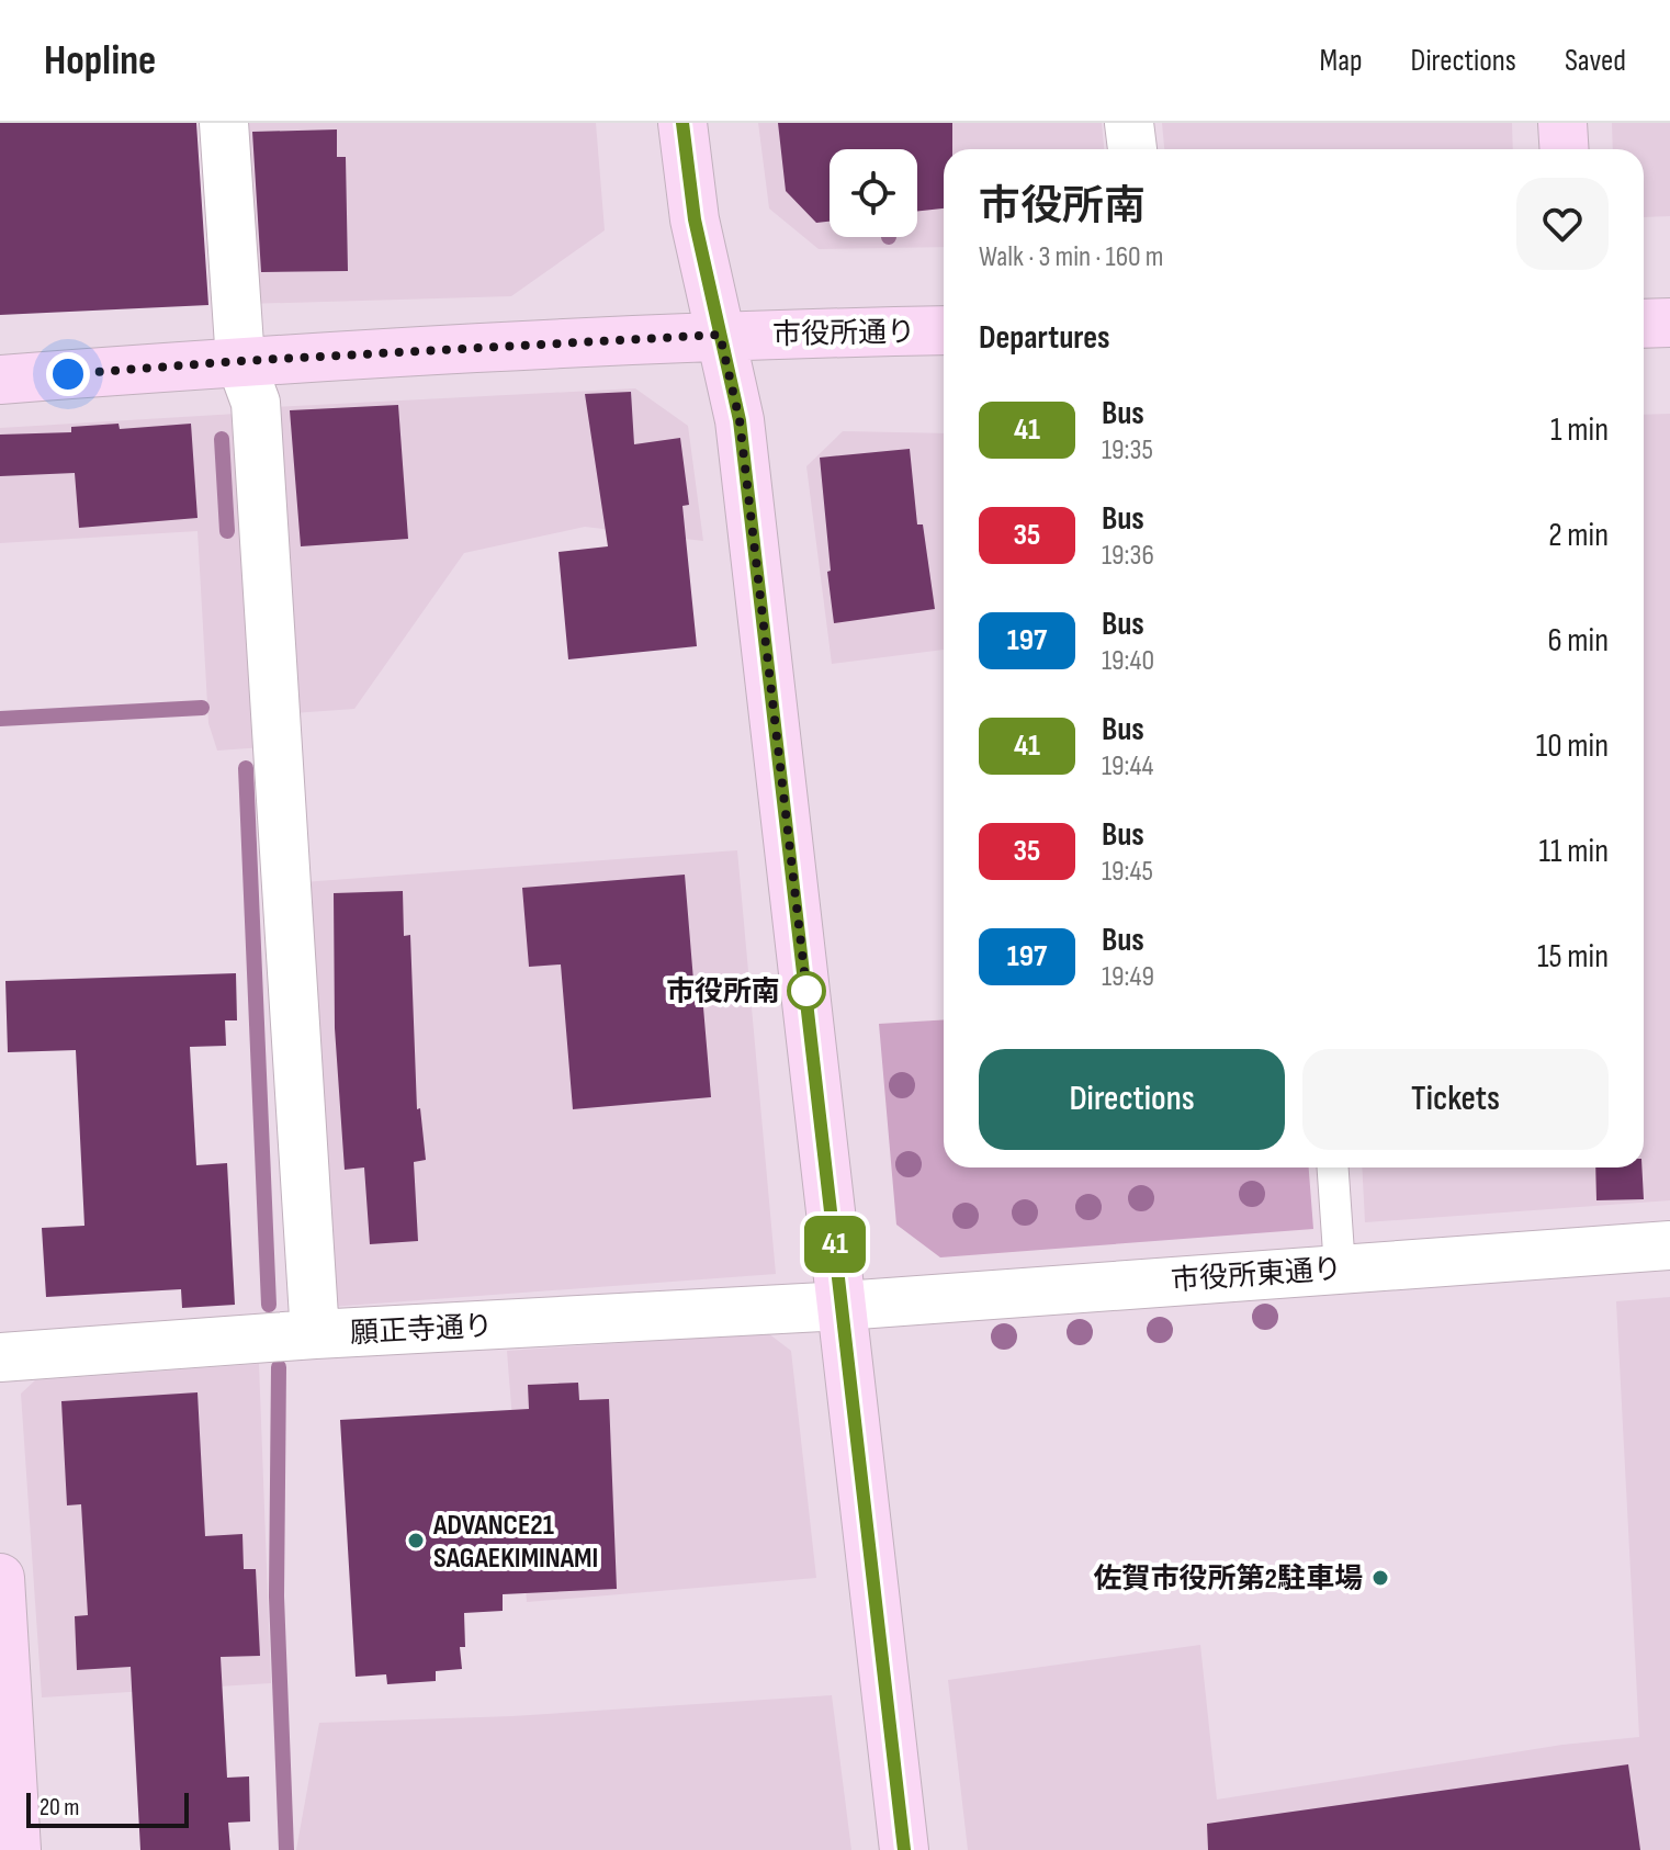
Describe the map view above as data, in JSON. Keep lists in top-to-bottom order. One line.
{"streets":{"main road":["市役所通り"],"street":["市役所東通り","願正寺通り"]},"crossings":[["市役所東通り","願正寺通り"]],"places":["市役所南","ADVANCE21 SAGAEKIMINAMI","佐賀市役所第2駐車場"],"lines":["bus line 41"],"scale_bar":"20 m","page":{"header":"Hopline","nav":["Map","Directions","Saved"],"on_map":"41","heading":[["市役所南","Walk · 3 min · 160 m"],"Departures"],"list":[{"mark":"41","name":"Bus","note":"19:35","value":"1 min"},{"mark":"35","name":"Bus","note":"19:36","value":"2 min"},{"mark":"197","name":"Bus","note":"19:40","value":"6 min"},{"mark":"41","name":"Bus","note":"19:44","value":"10 min"},{"mark":"35","name":"Bus","note":"19:45","value":"11 min"},{"mark":"197","name":"Bus","note":"19:49","value":"15 min"}],"buttons":["Directions","Tickets"],"scale":"20 m"}}
